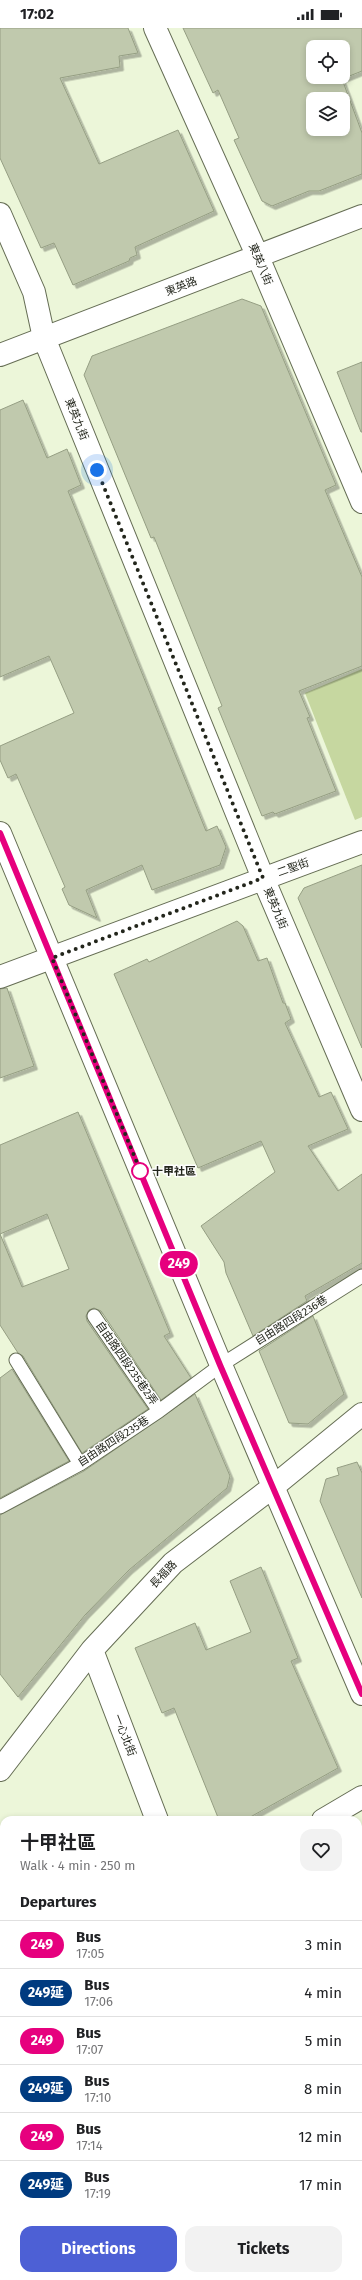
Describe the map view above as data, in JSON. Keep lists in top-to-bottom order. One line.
{"streets":{"street":["東英八街","東英路","東英九街","二聖街","長福路","一心北街"],"lane":["自由路四段236巷","自由路四段235巷2弄","自由路四段235巷"]},"crossings":[["東英八街","東英路"],["東英路","東英九街"],["東英九街","二聖街"],["自由路四段236巷","自由路四段235巷"],["自由路四段235巷2弄","自由路四段235巷"],["長福路","一心北街"]],"places":["十甲社區"],"lines":["bus line 249"],"page":{"status":"17:02","on_map":"249","heading":[["十甲社區","Walk · 4 min · 250 m"],"Departures"],"list":[{"mark":"249","name":"Bus","note":"17:05","value":"3 min"},{"mark":"249延","name":"Bus","note":"17:06","value":"4 min"},{"mark":"249","name":"Bus","note":"17:07","value":"5 min"},{"mark":"249延","name":"Bus","note":"17:10","value":"8 min"},{"mark":"249","name":"Bus","note":"17:14","value":"12 min"},{"mark":"249延","name":"Bus","note":"17:19","value":"17 min"}],"buttons":["Directions","Tickets"]}}
